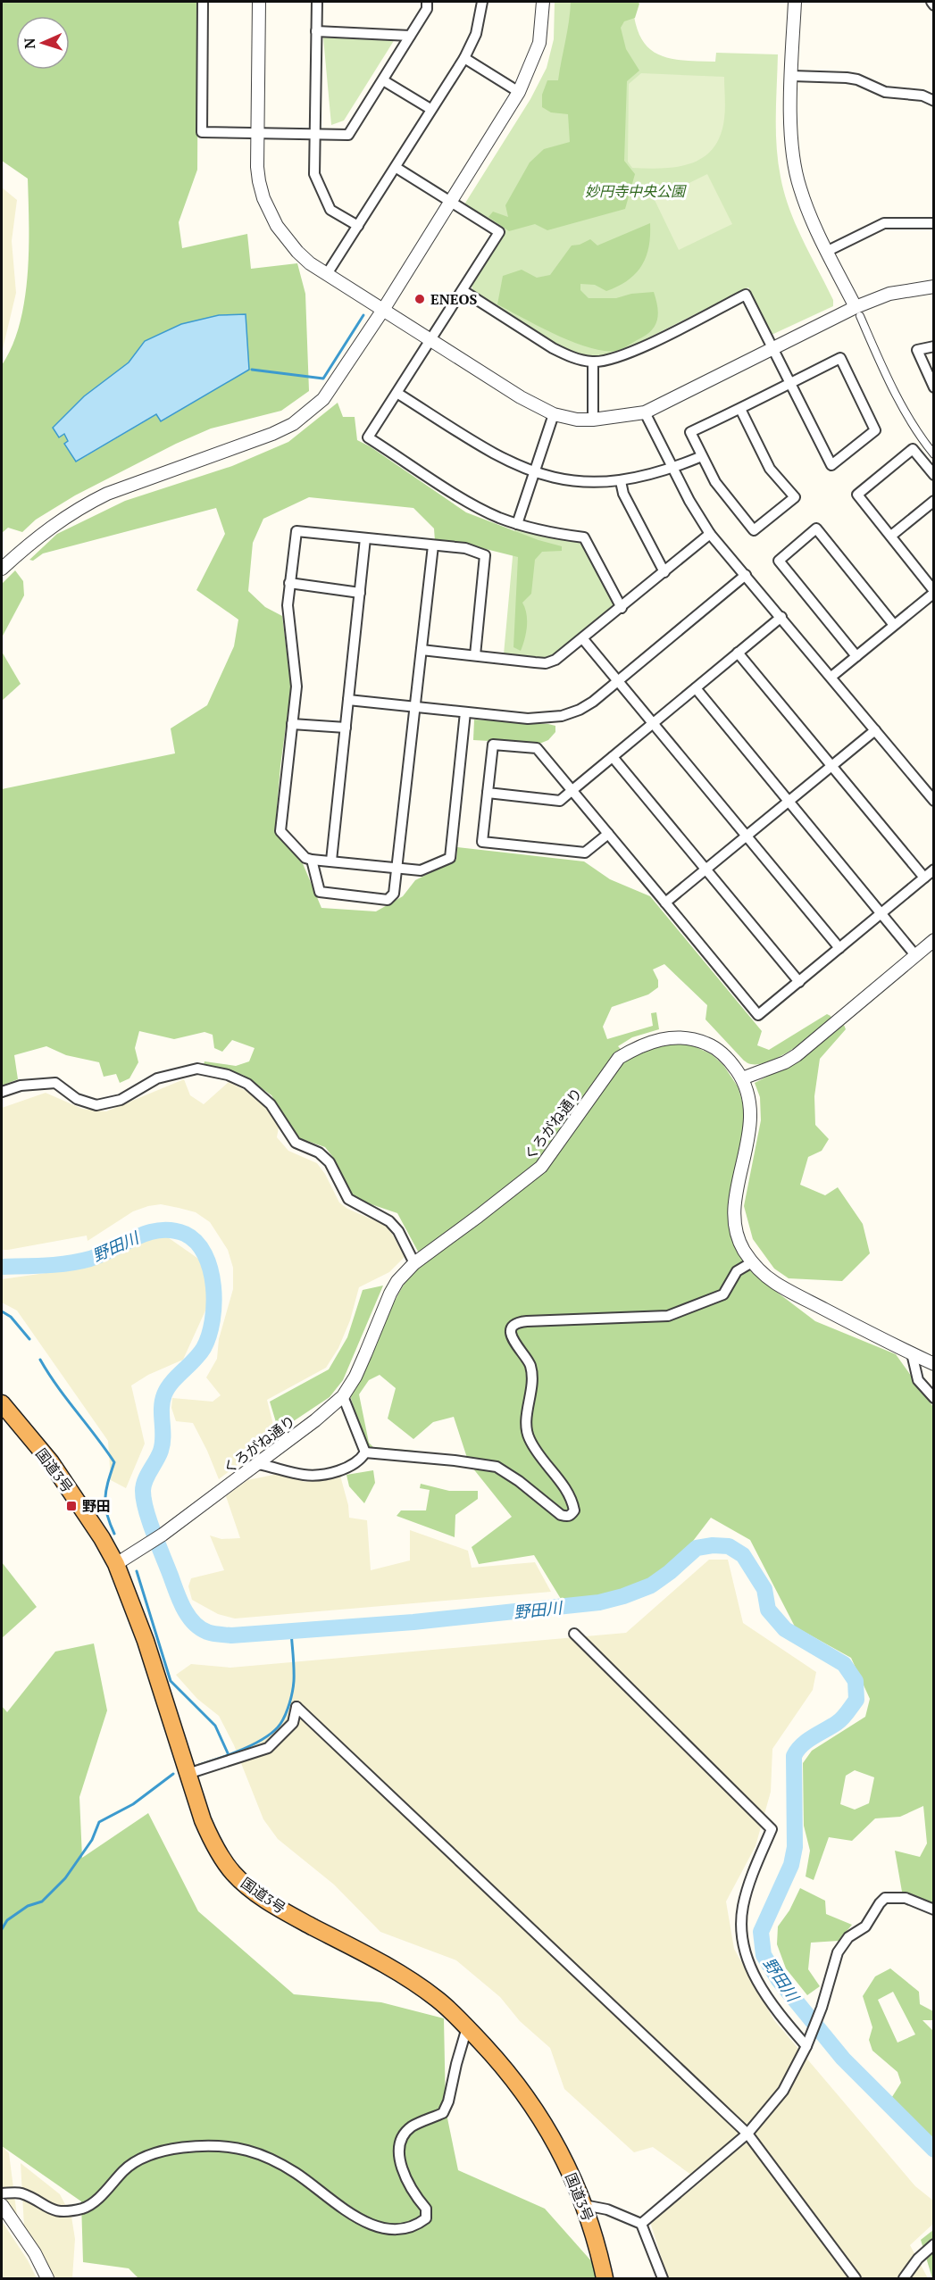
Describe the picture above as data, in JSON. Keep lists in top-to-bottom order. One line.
{"streets":{"highway":["国道3号"],"street":["くろがね通り"]},"crossings":[["くろがね通り","国道3号"]],"water":["野田川"],"parks":["妙円寺中央公園"],"places":{"other":["ENEOS"],"transit":["野田"]},"north":"left"}
